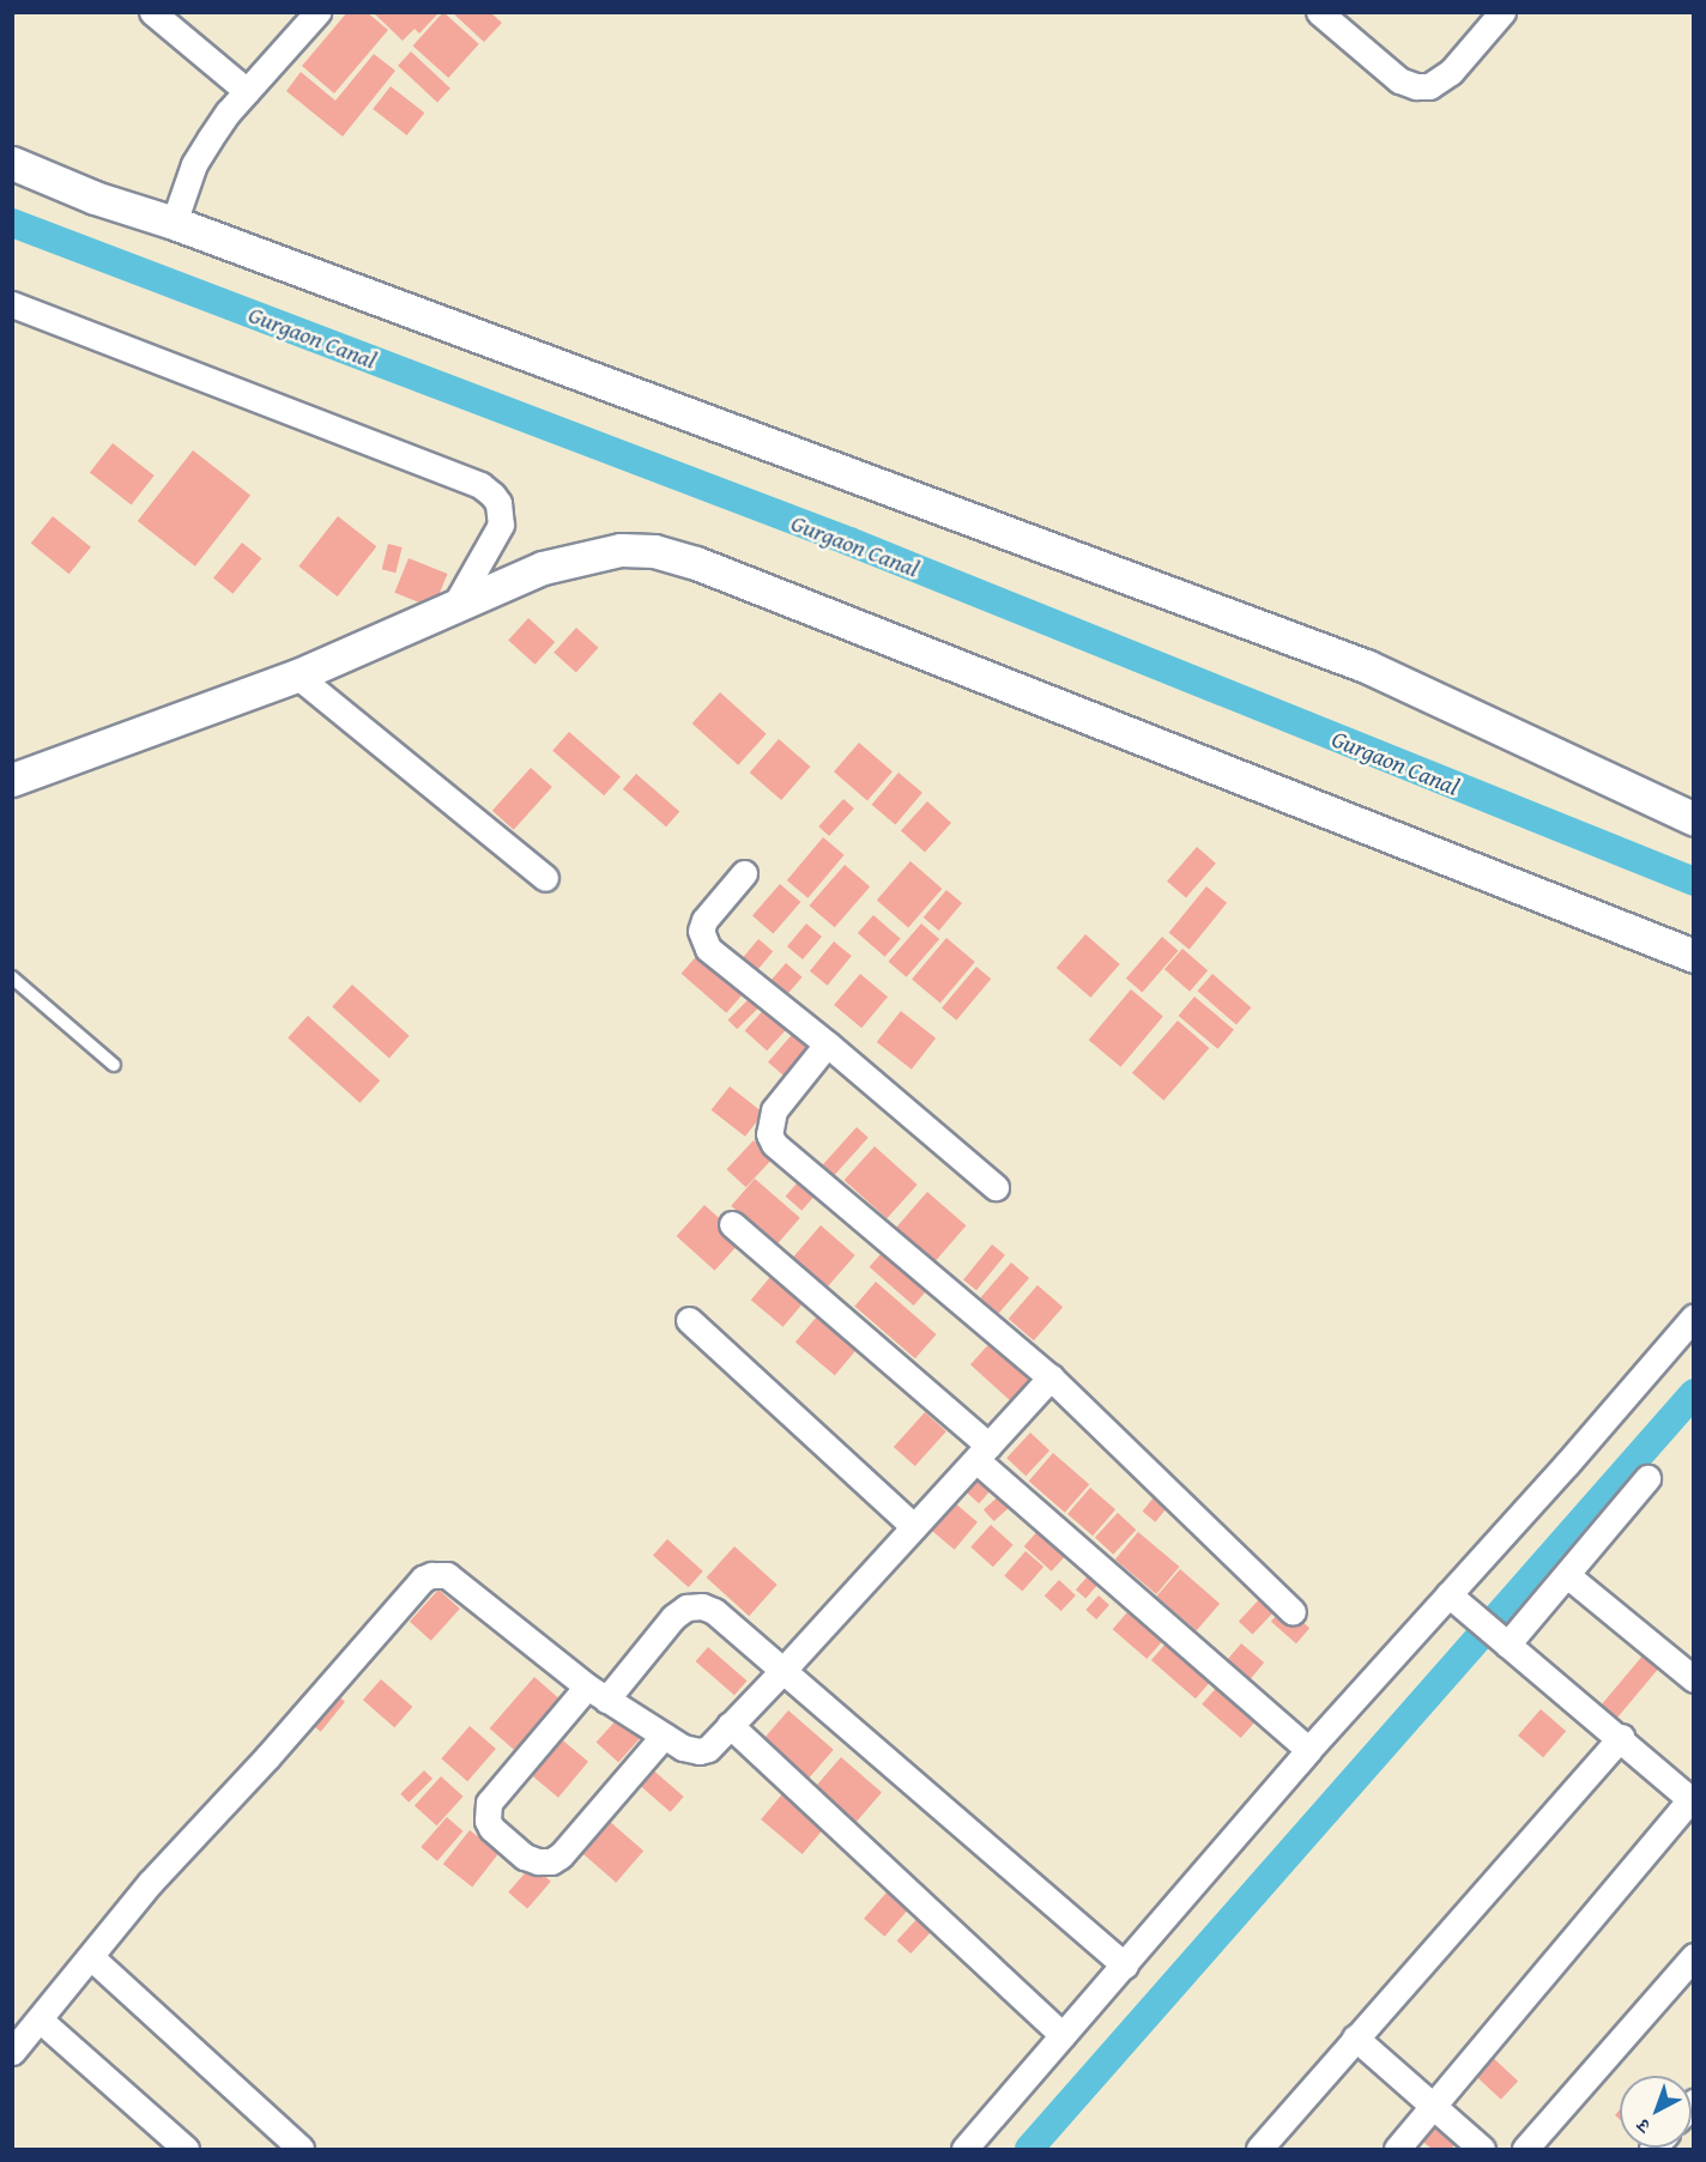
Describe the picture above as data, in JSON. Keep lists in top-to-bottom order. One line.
{"water":["Gurgaon Canal"],"north":"bottom left"}
